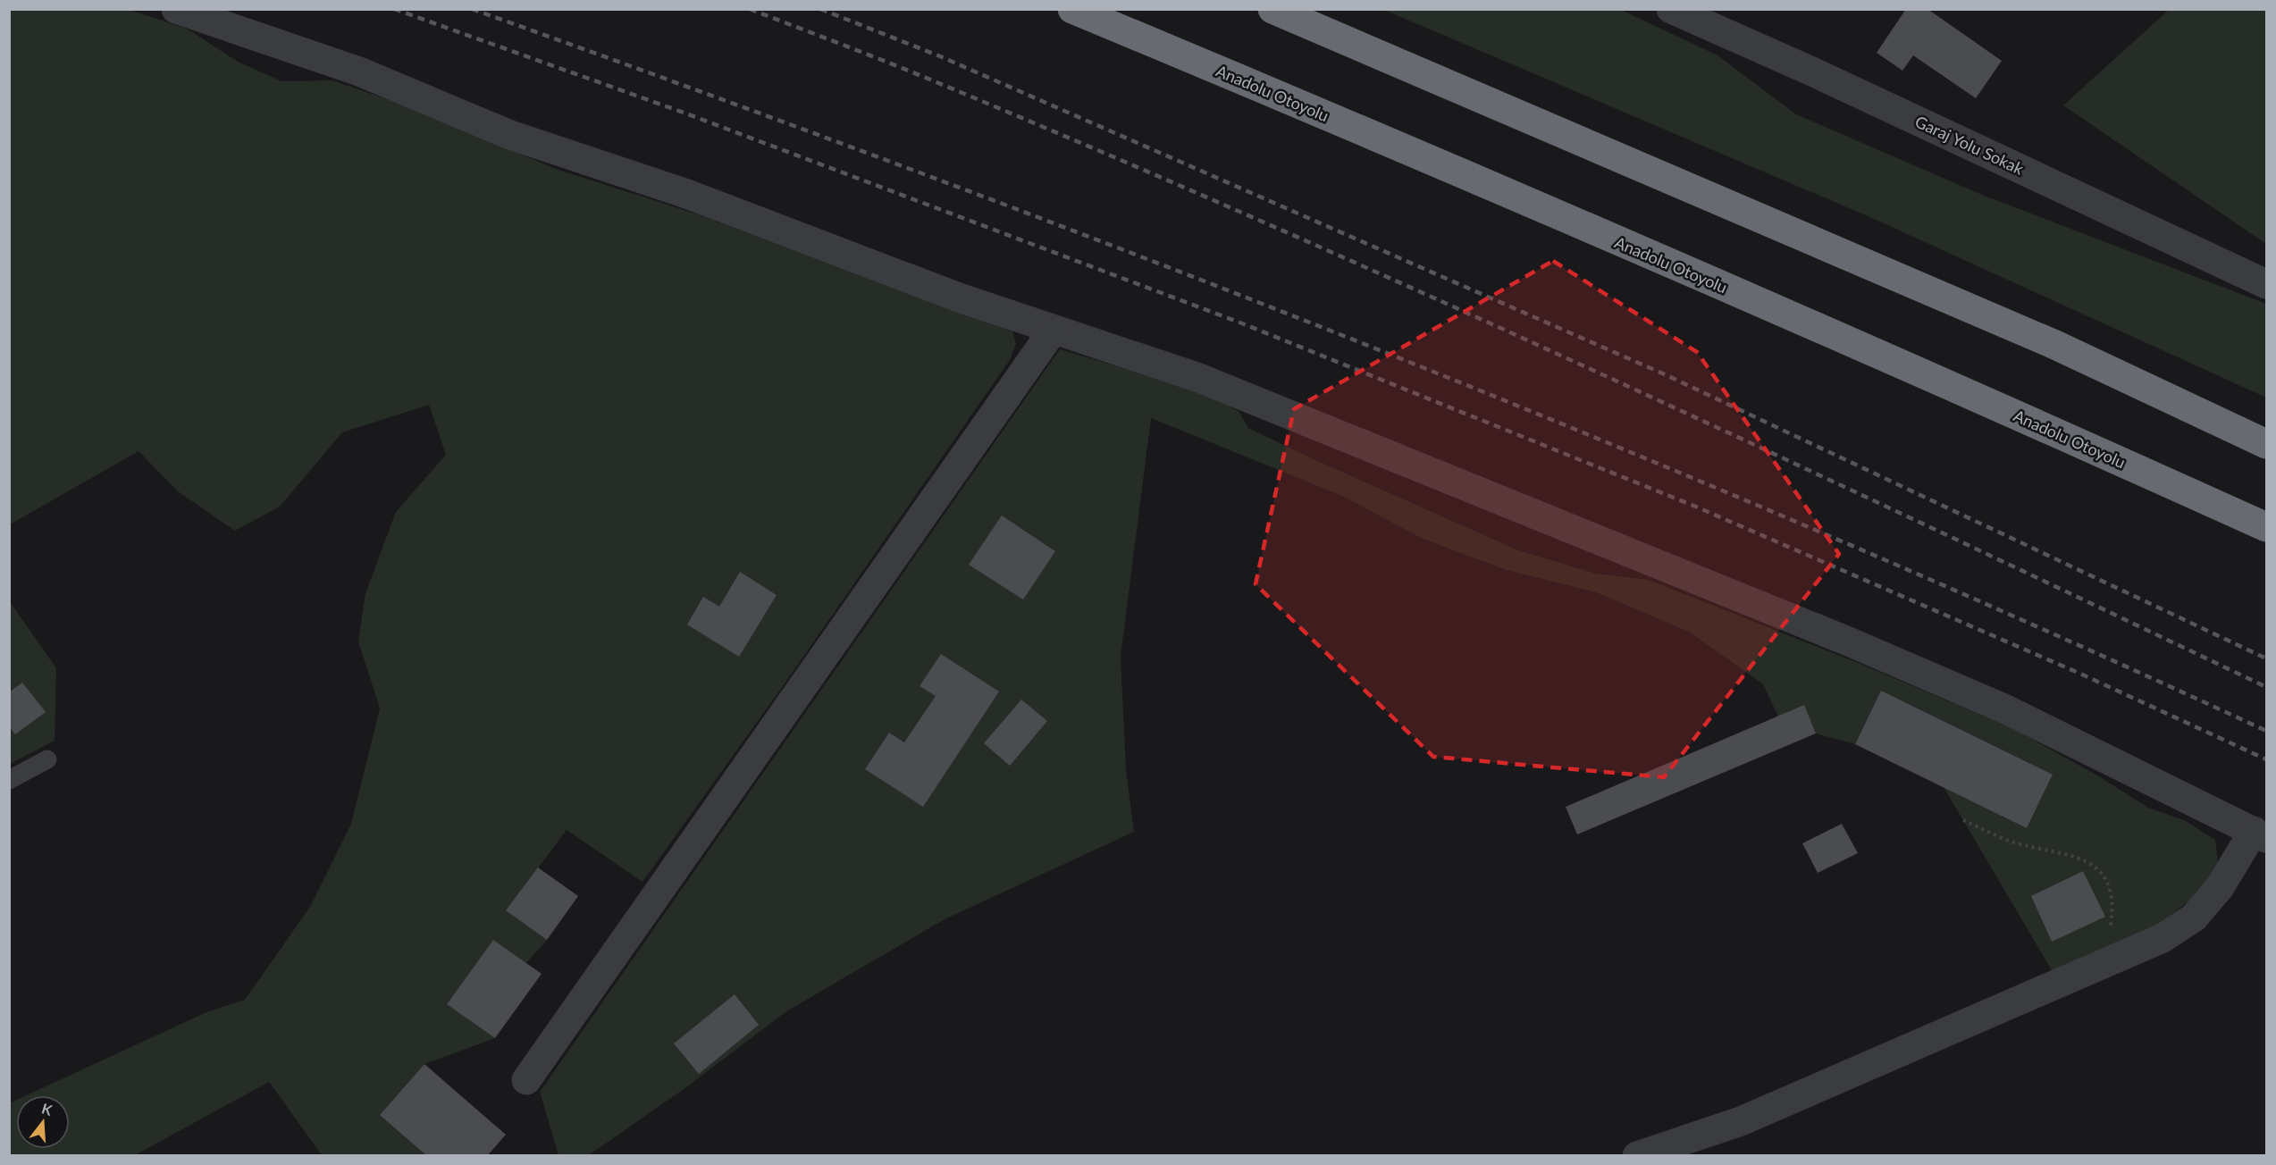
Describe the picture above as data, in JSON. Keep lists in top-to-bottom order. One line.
{"streets":{"highway":["Anadolu Otoyolu"],"street":["Garaj Yolu Sokak"]},"north":"top"}
